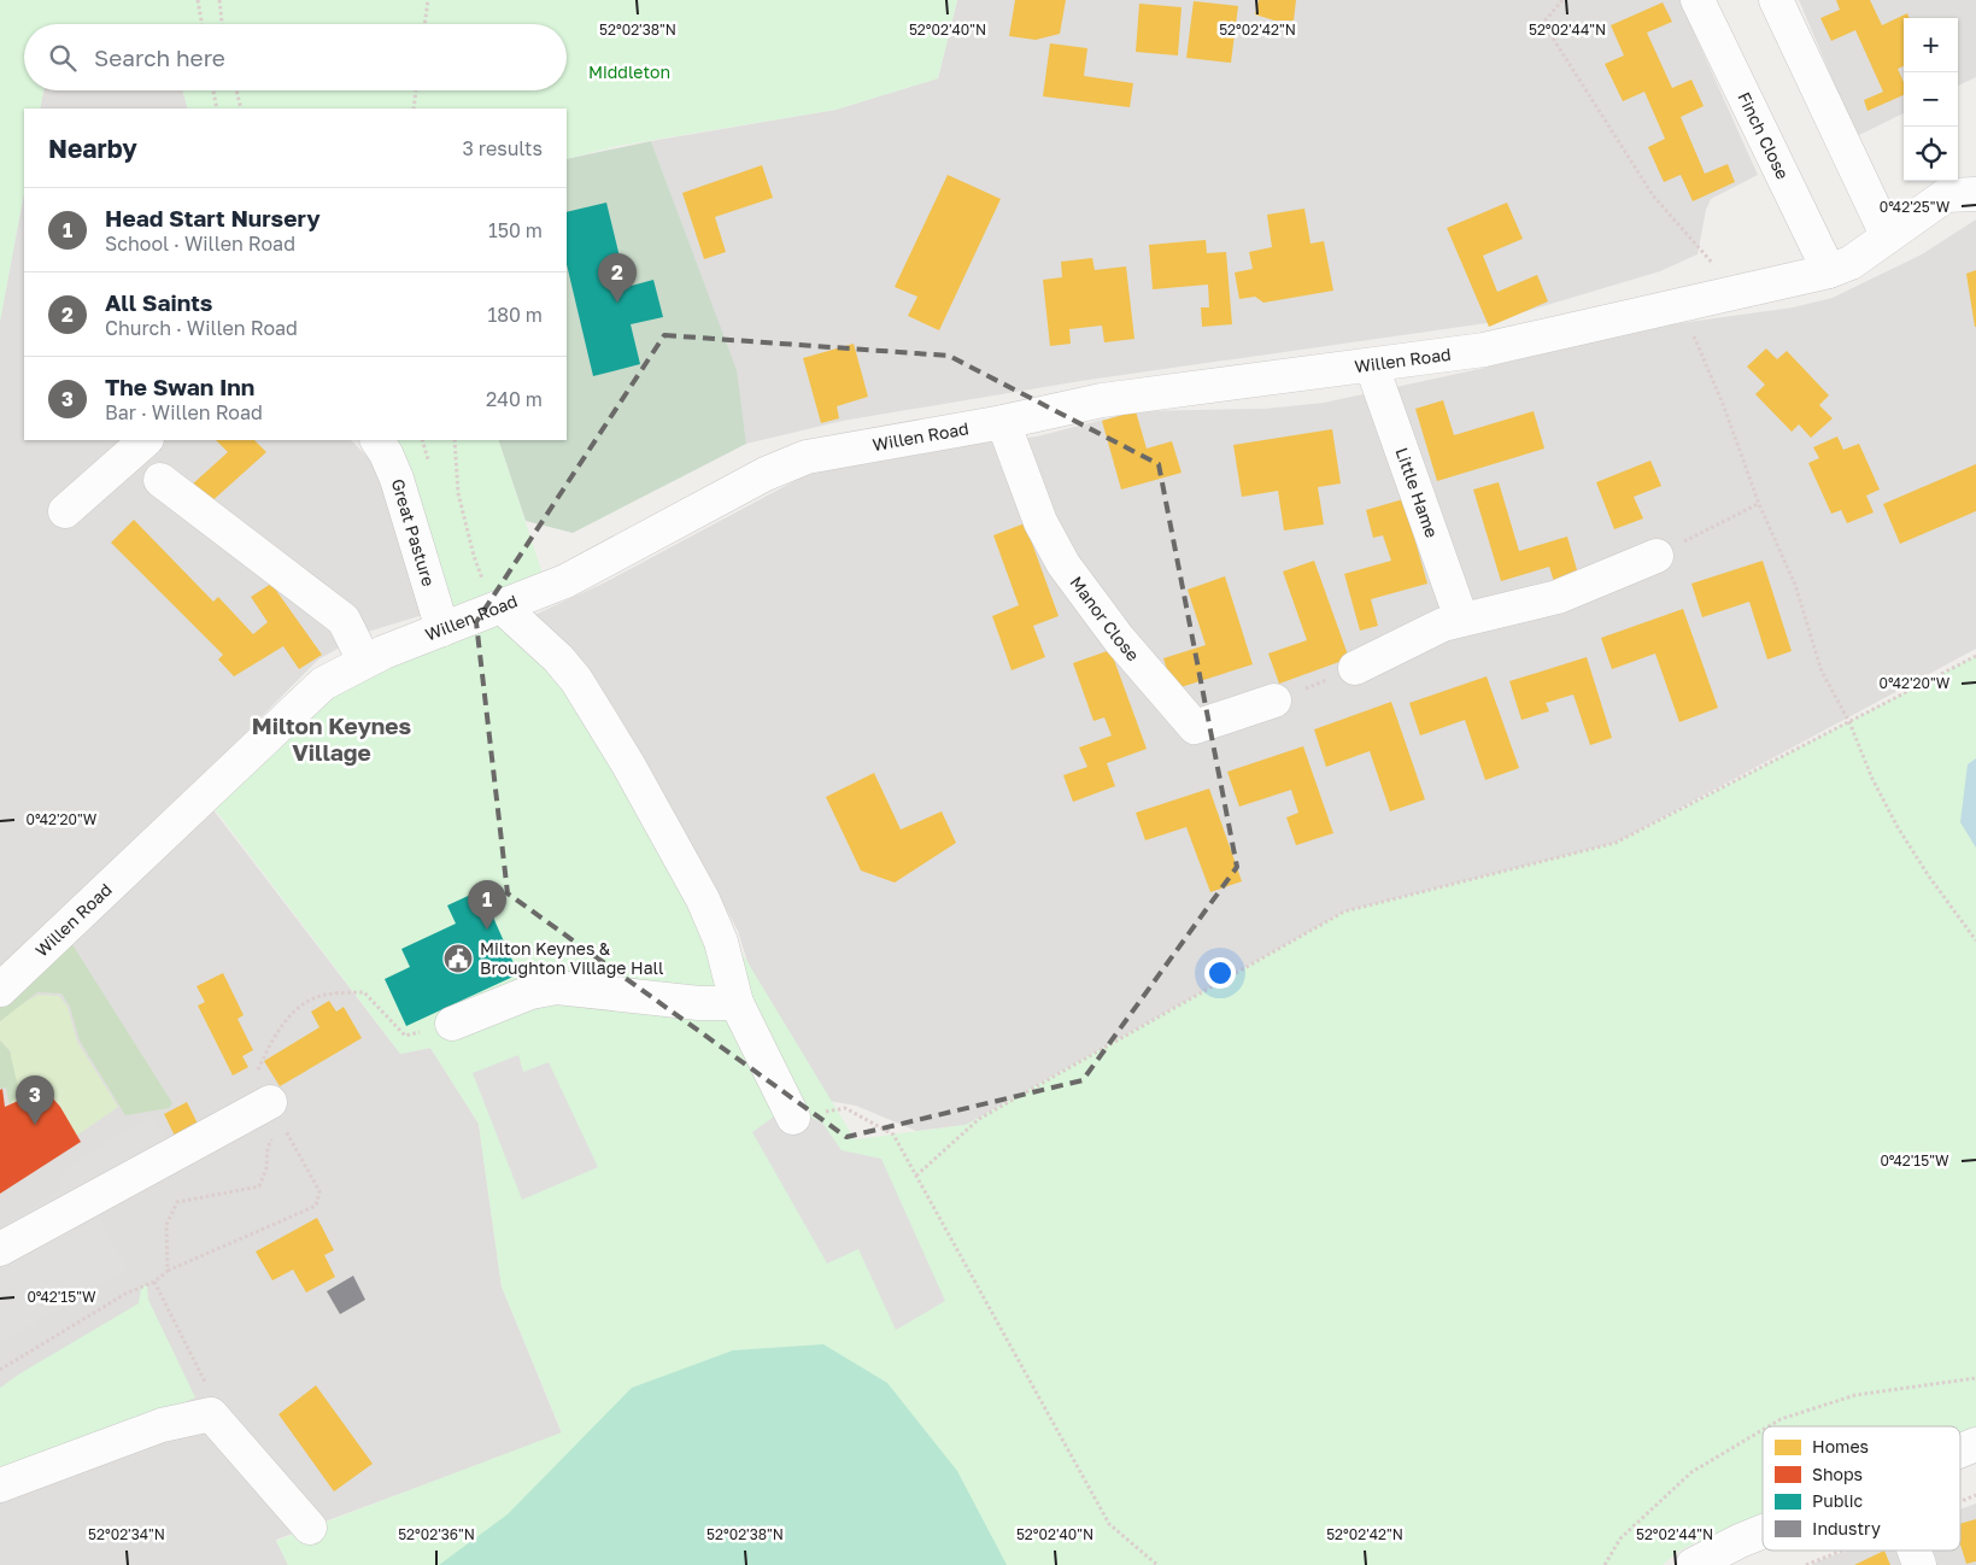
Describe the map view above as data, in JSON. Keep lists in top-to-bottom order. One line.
{"streets":{"street":["Finch Close","Willen Road","Little Hame","Great Pasture","Manor Close"]},"crossings":[["Finch Close","Willen Road"],["Willen Road","Little Hame"],["Willen Road","Great Pasture"],["Willen Road","Manor Close"]],"districts":["Milton Keynes Village"],"parks":["Middleton"],"places":{"public building":["Milton Keynes & Broughton Village Hall"]},"legend":["Homes","Shops","Public","Industry"],"page":{"map_buttons":["+","−"],"search":"Search here","heading":["Nearby","3 results"],"list":[{"mark":"1","name":"Head Start Nursery","note":"School · Willen Road","value":"150 m"},{"mark":"2","name":"All Saints","note":"Church · Willen Road","value":"180 m"},{"mark":"3","name":"The Swan Inn","note":"Bar · Willen Road","value":"240 m"}],"pins":["2","1","3"]},"coordinates":["52°02'44\"N","52°02'38\"N","52°02'40\"N","52°02'42\"N","0°42'25\"W","0°42'20\"W","0°42'15\"W","52°02'34\"N","52°02'36\"N"]}
